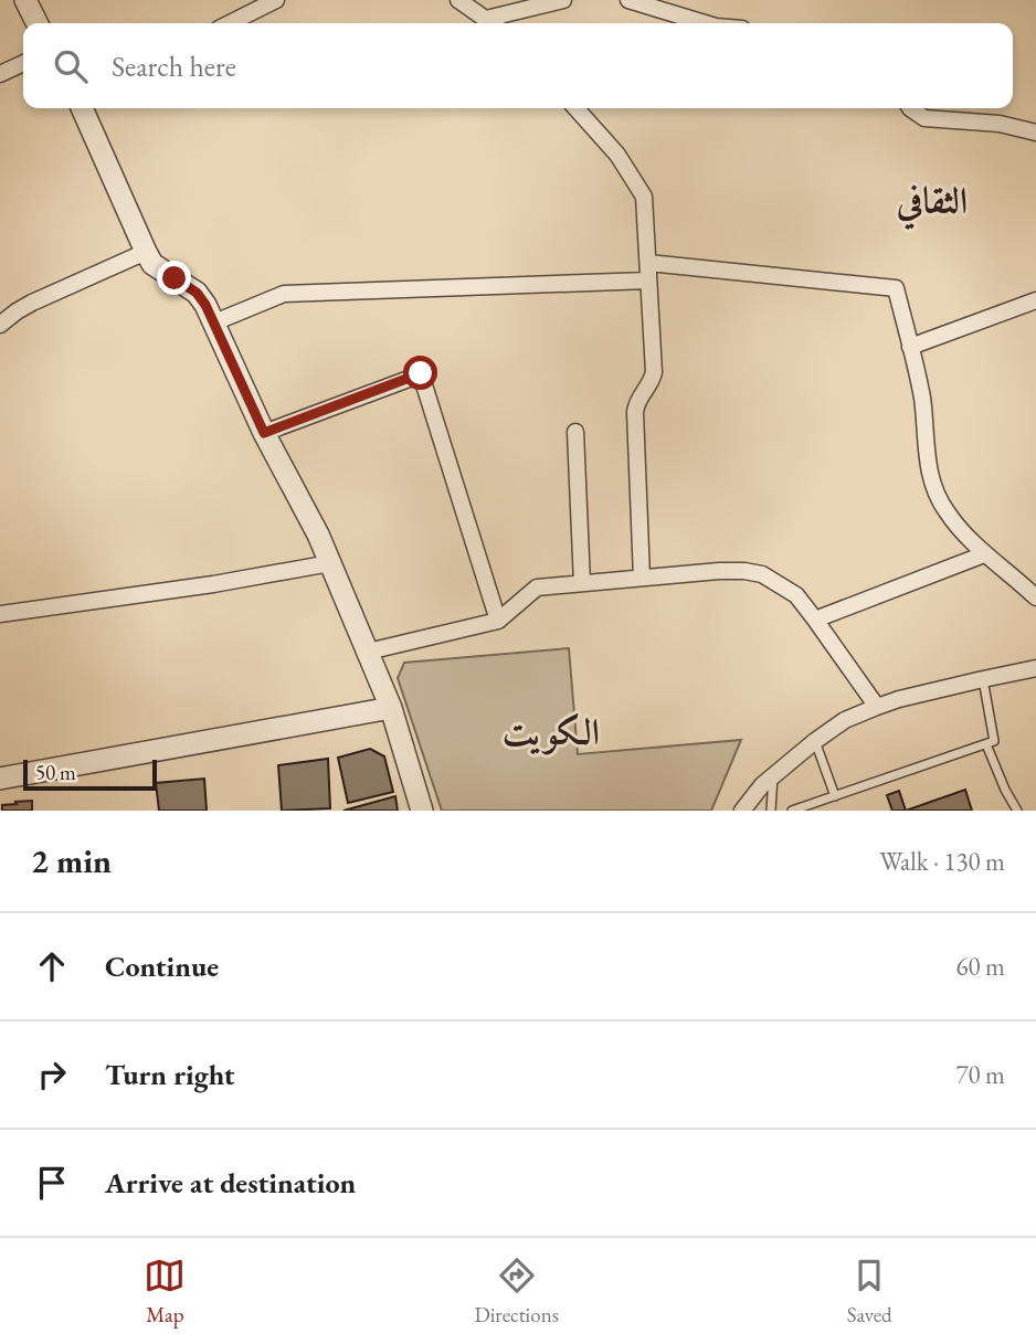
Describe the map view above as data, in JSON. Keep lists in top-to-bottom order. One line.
{"districts":["الثقافي","الكويت"],"scale_bar":"50 m","page":{"search":"Search here","scale":"50 m","heading":["2 min","Walk · 130 m"],"list":[["Continue","60 m"],["Turn right","70 m"],"Arrive at destination"],"nav":["Map","Directions","Saved"]}}
